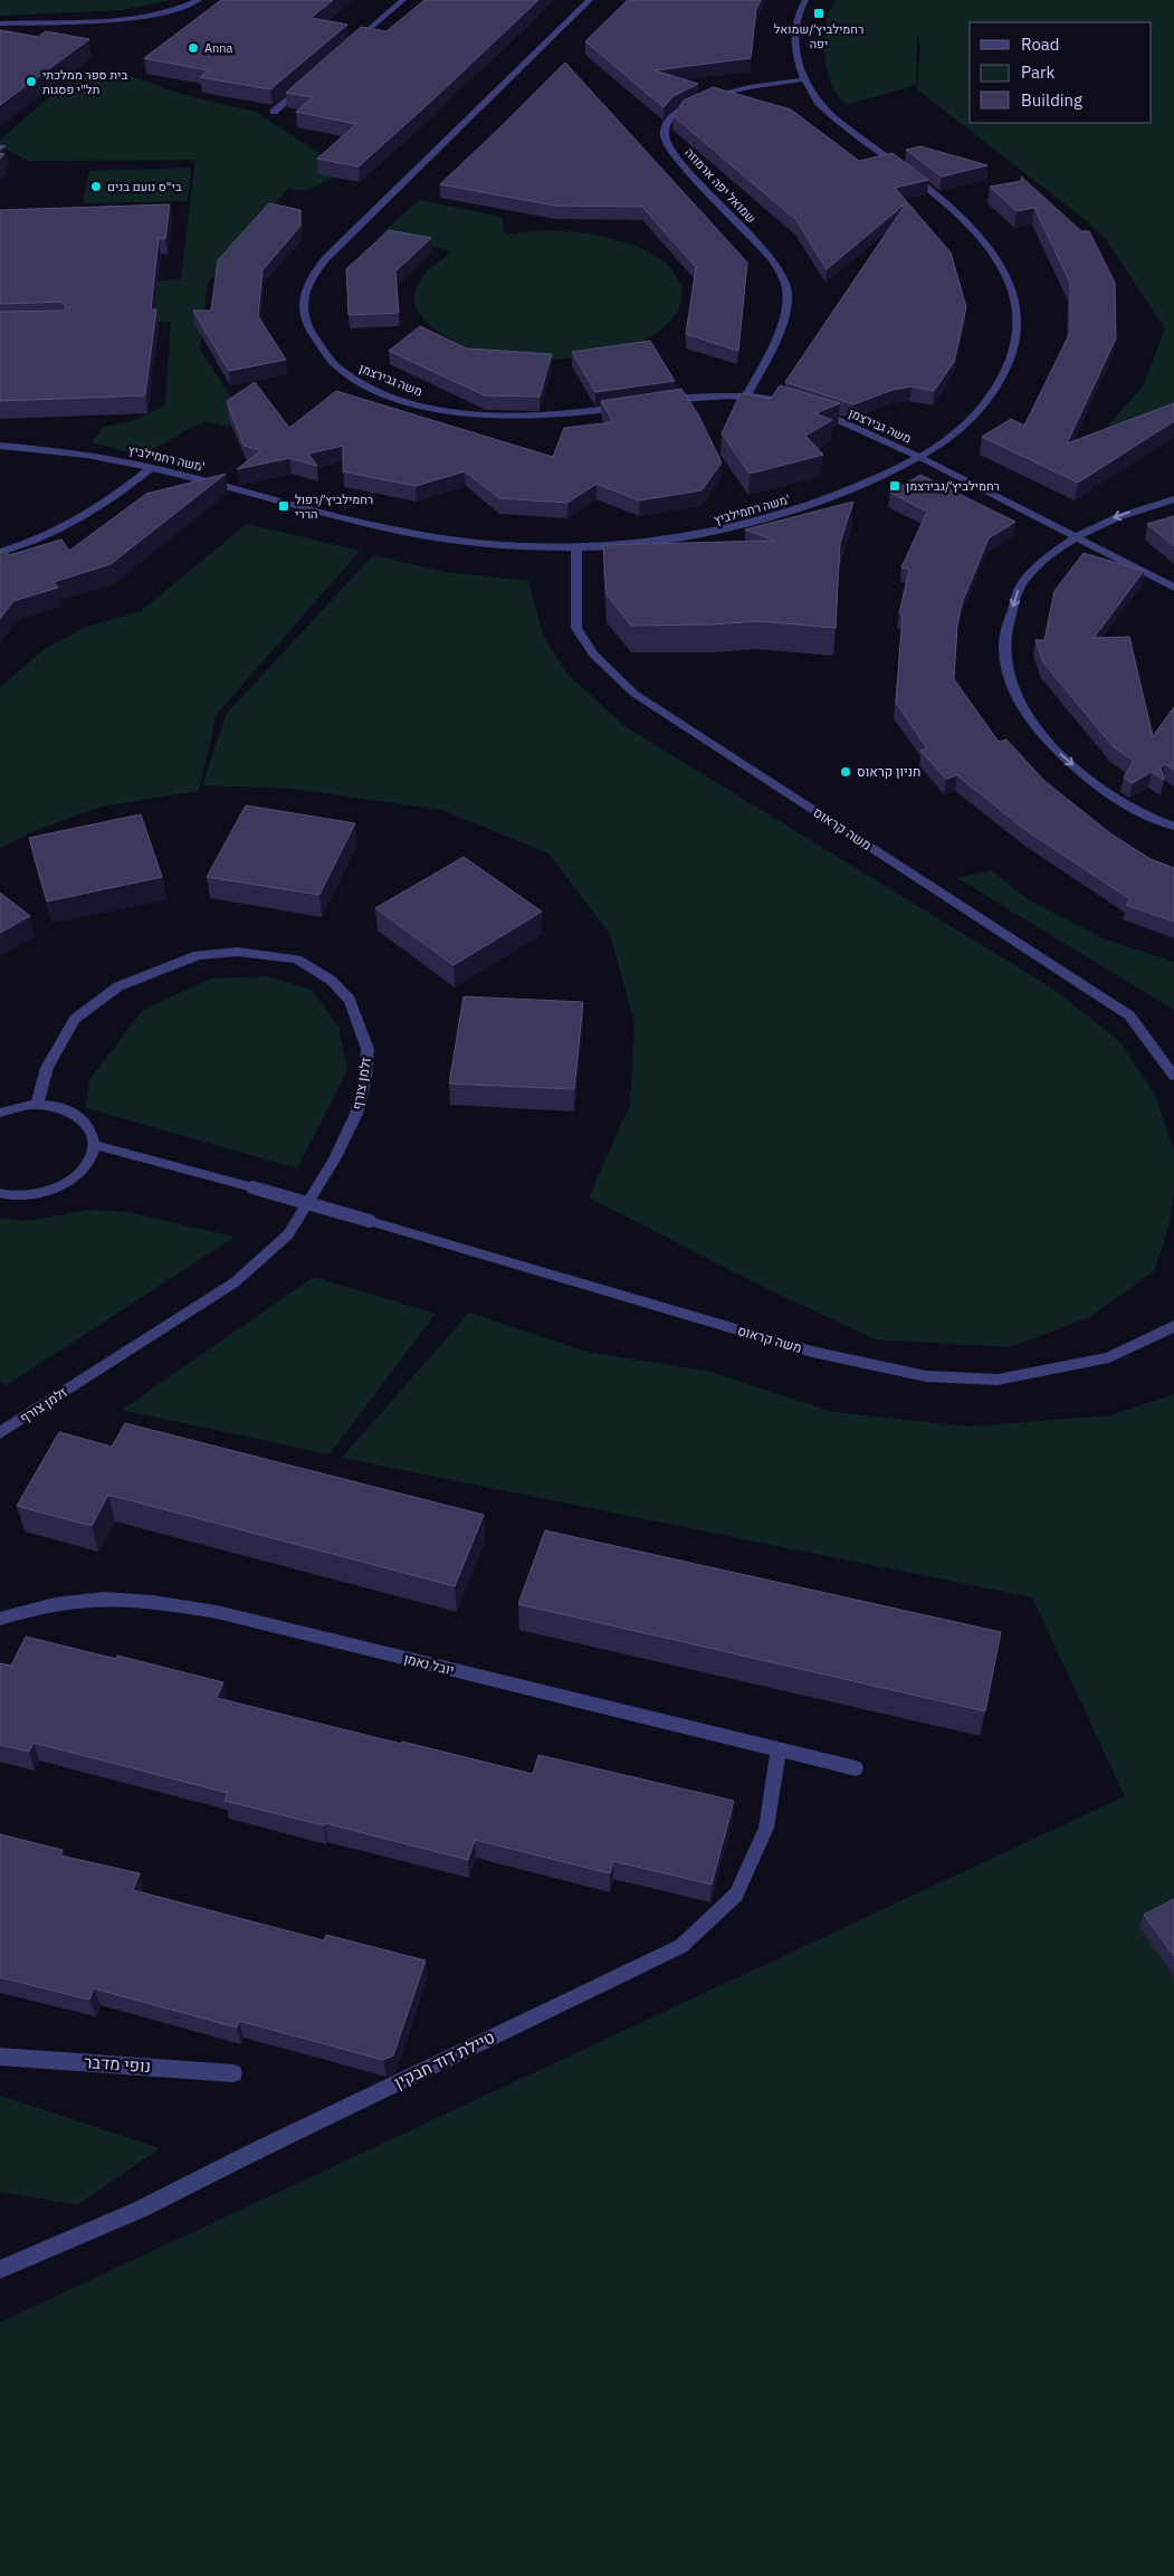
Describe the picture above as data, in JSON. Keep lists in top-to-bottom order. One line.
{"streets":{"street":["שמואל יפה ארמוזה","משה גבירצמן","משה רחמילביץ'","משה קראוס","זלמן צורף","יובל נאמן","טיילת דוד חבקין","נופי מדבר"]},"crossings":[["שמואל יפה ארמוזה","משה רחמילביץ'"],["משה גבירצמן","משה רחמילביץ'"],["משה רחמילביץ'","משה קראוס"],["יובל נאמן","טיילת דוד חבקין"]],"places":{"transit":["רחמילביץ׳/שמואל יפה","רחמילביץ׳/גבירצמן","רחמילביץ׳/רפול הררי"],"other":["Anna","בית ספר ממלכתי תל\"י פסגות","בי\"ס נועם בנים","חניון קראוס"]},"legend":["Road","Park","Building"]}
